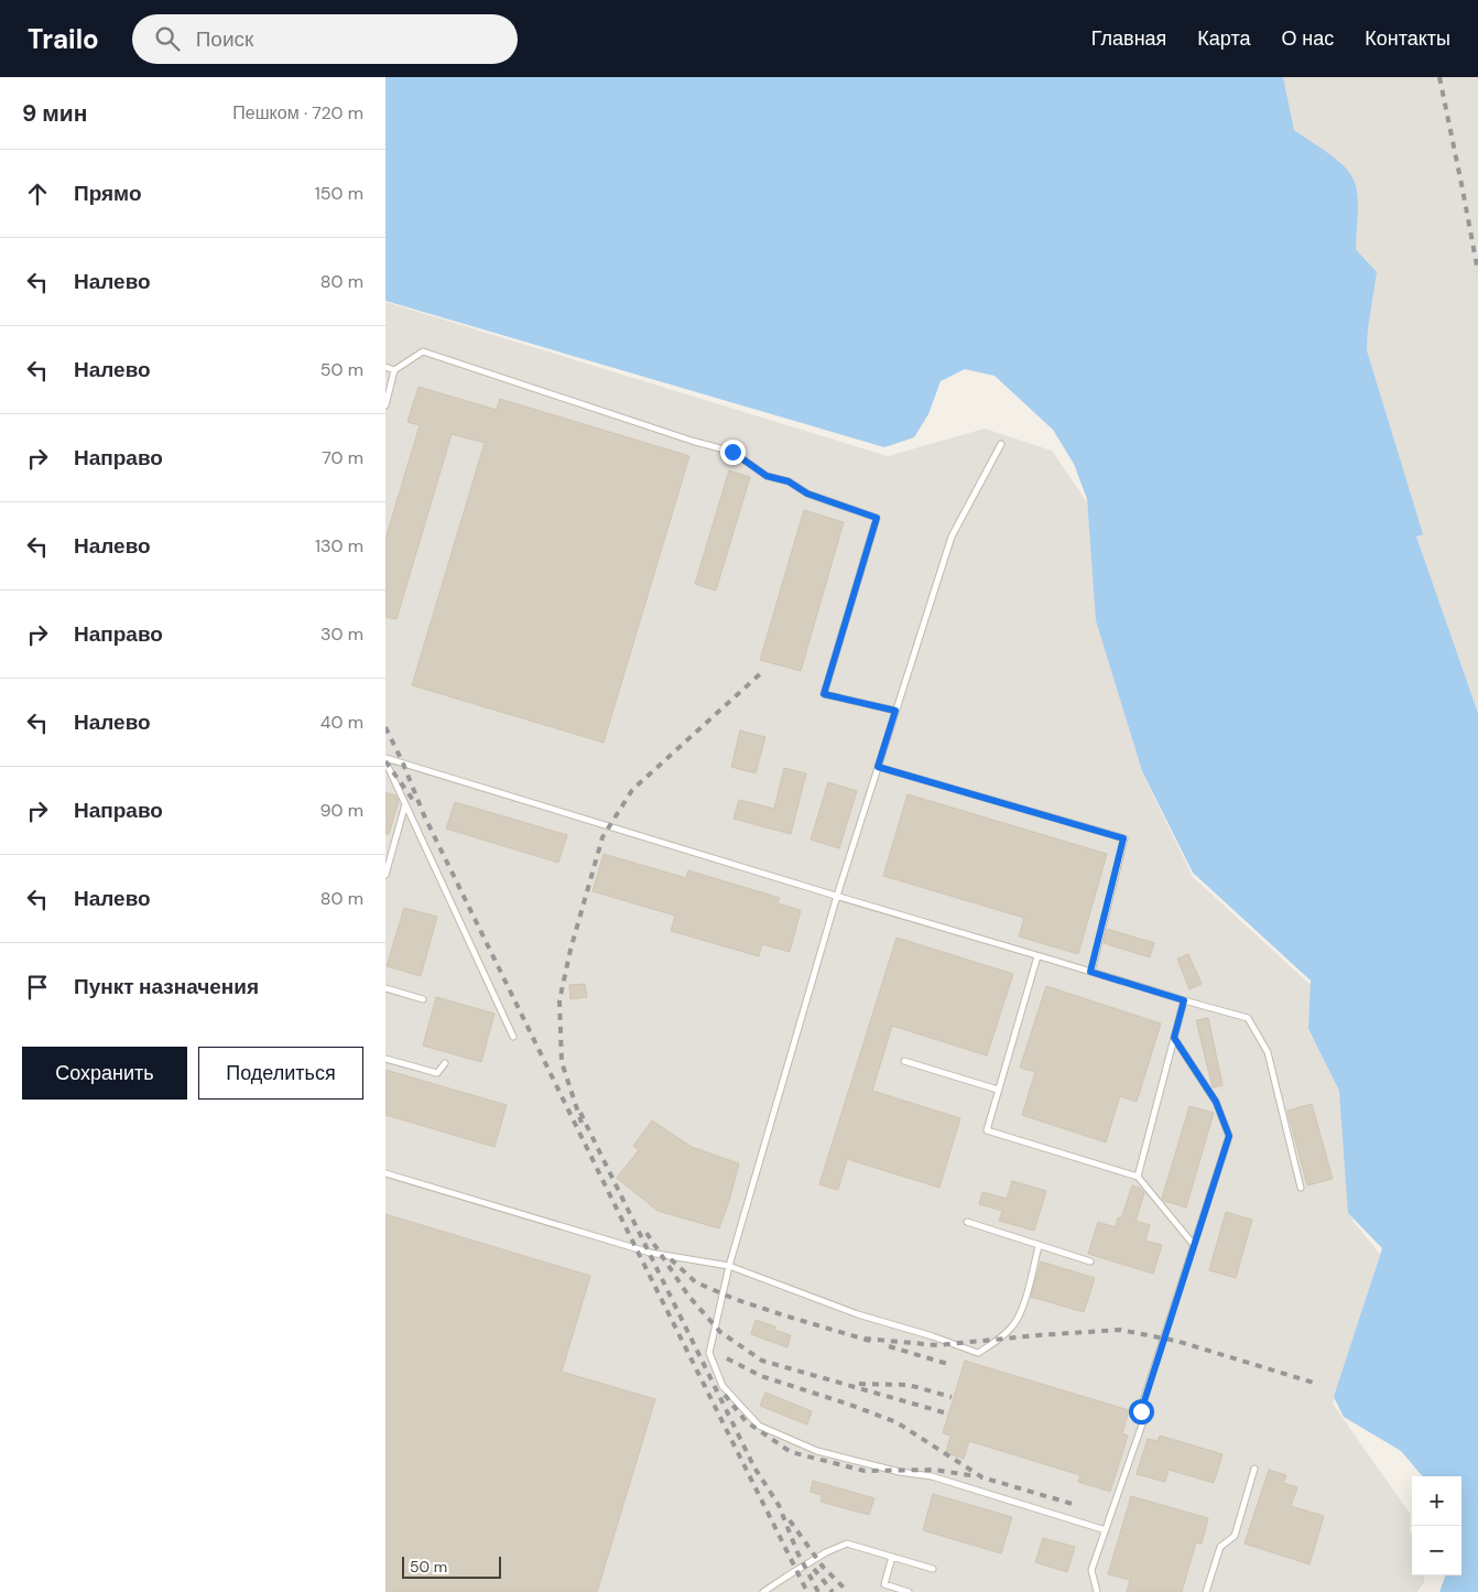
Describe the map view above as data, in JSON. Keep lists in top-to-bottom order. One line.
{"scale_bar":"50 m","page":{"header":"Trailo","search":"Поиск","nav":["Главная","Карта","О нас","Контакты"],"heading":["9 мин","Пешком · 720 m"],"list":[["Прямо","150 m"],["Налево","80 m"],["Налево","50 m"],["Направо","70 m"],["Налево","130 m"],["Направо","30 m"],["Налево","40 m"],["Направо","90 m"],["Налево","80 m"],"Пункт назначения"],"buttons":["Сохранить","Поделиться"],"map_buttons":["+","−"],"scale":"50 m"}}
